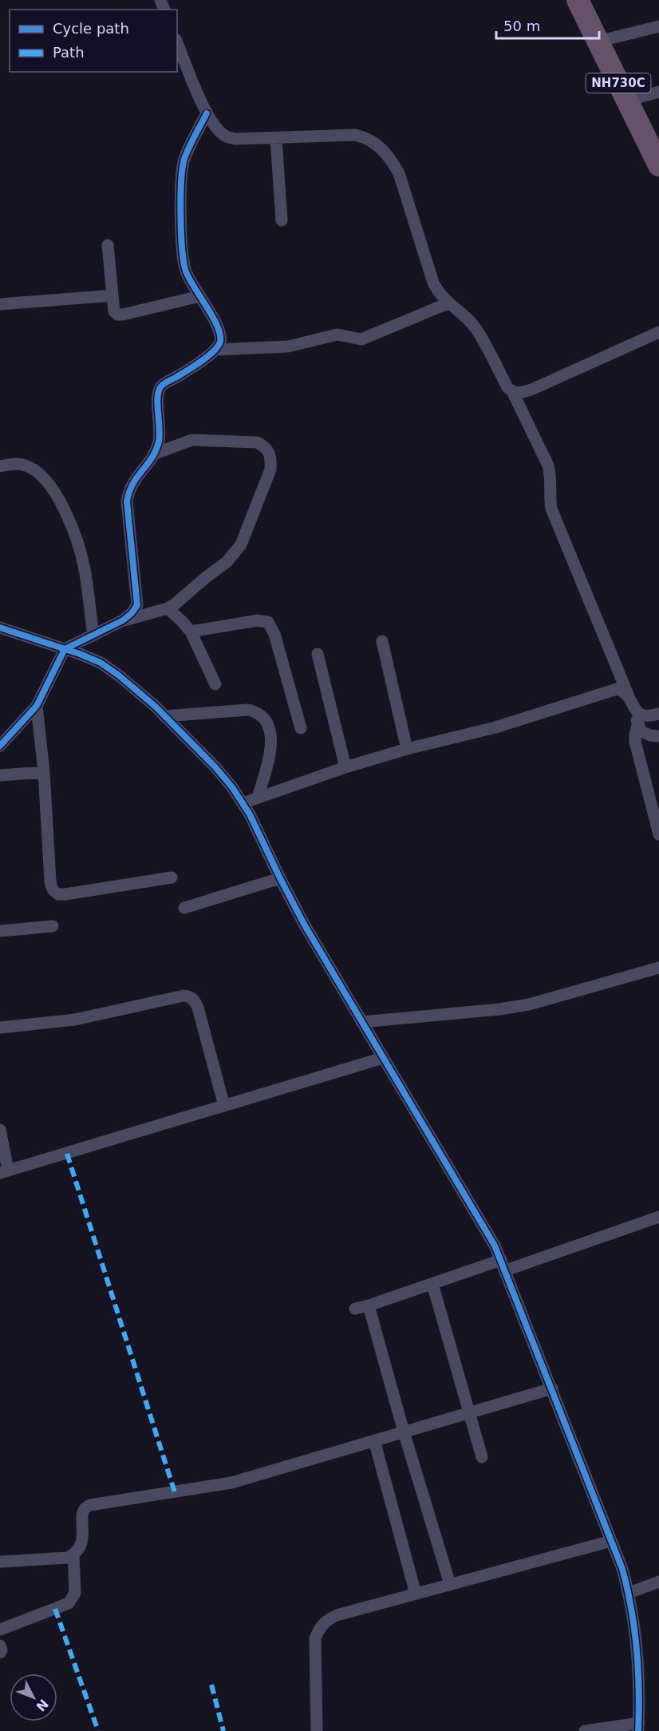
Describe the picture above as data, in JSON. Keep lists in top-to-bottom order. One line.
{"streets":{"highway":["NH730C"]},"legend":["Cycle path","Path"],"scale_bar":"50 m","north":"bottom right"}
